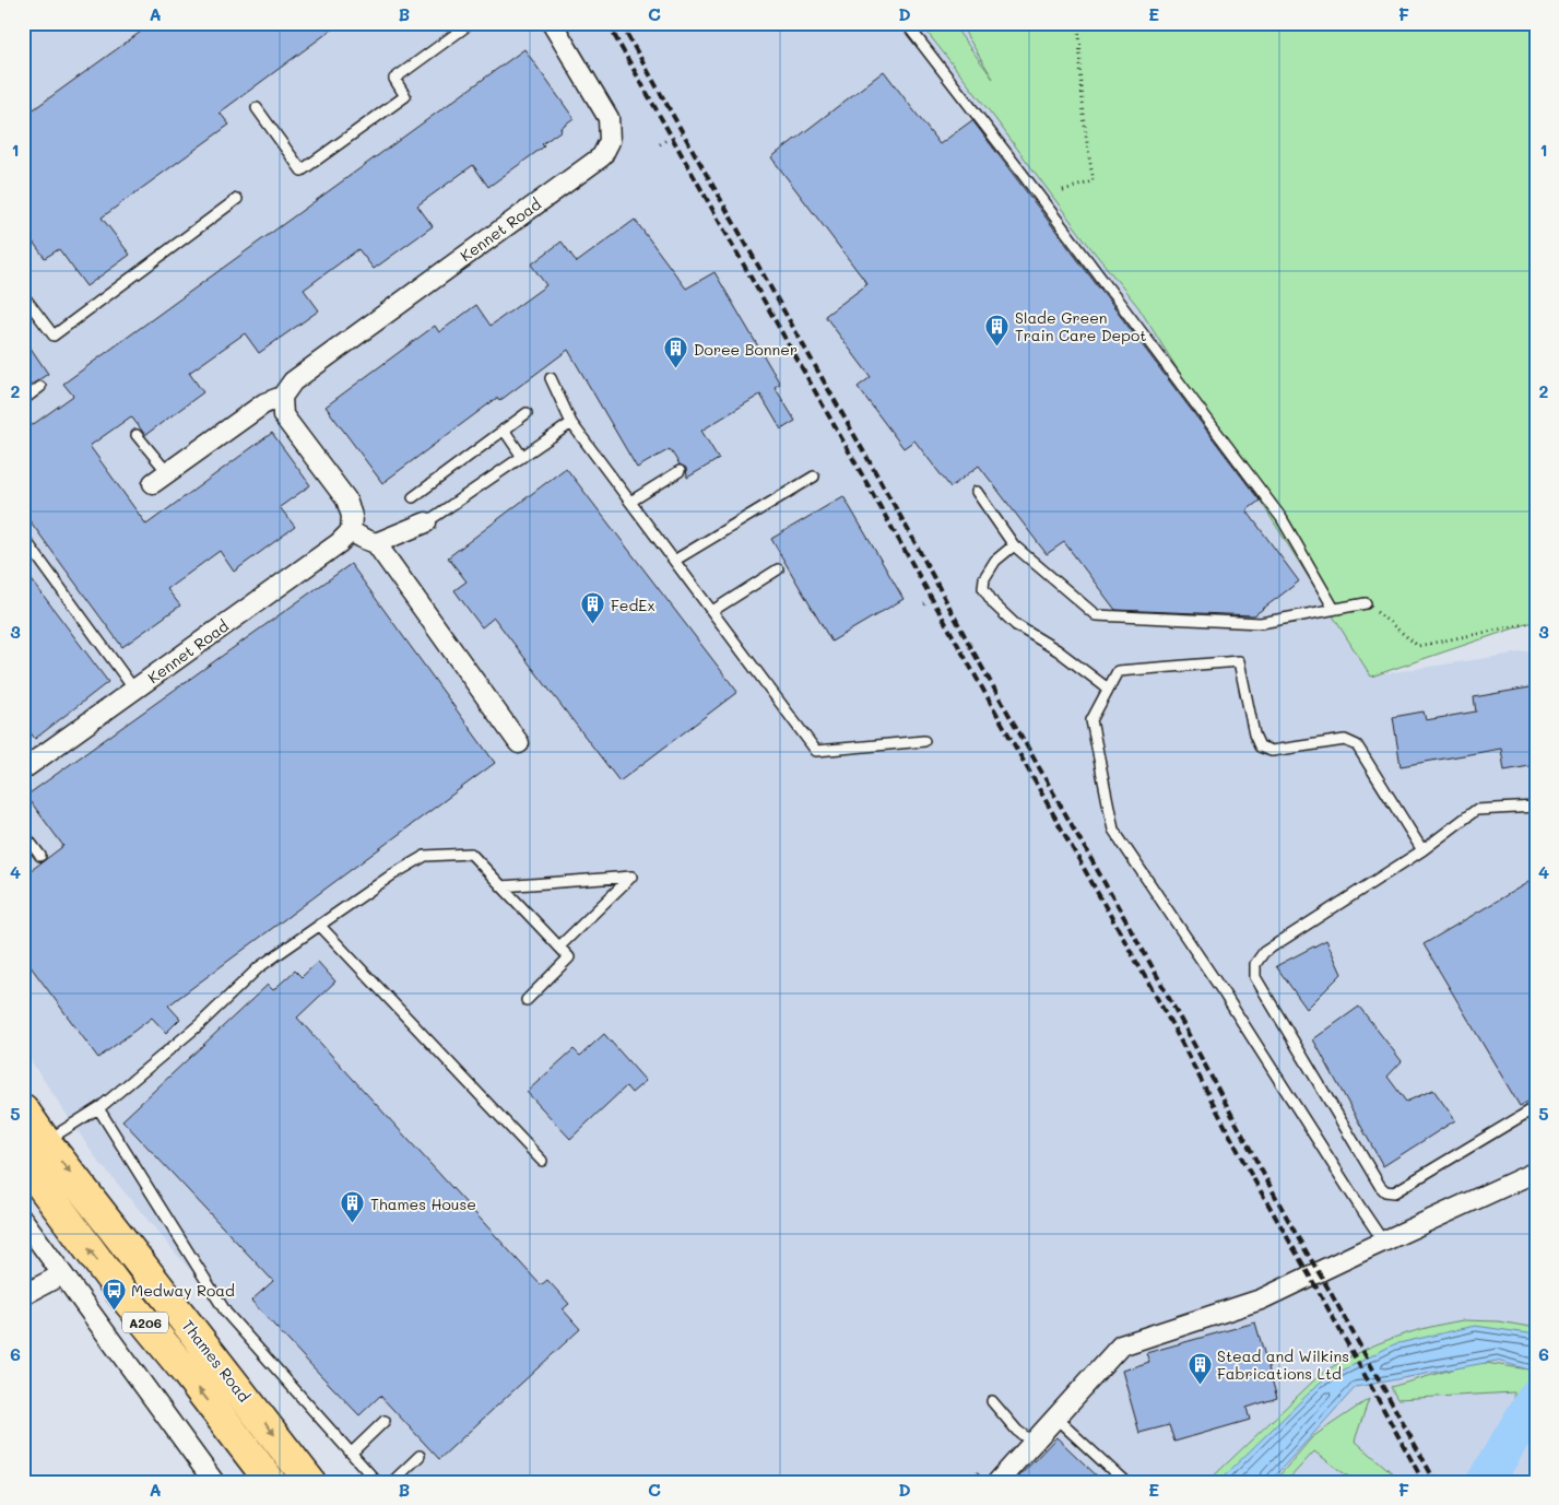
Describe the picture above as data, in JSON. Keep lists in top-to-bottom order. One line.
{"streets":{"main road":["A206","Thames Road"],"street":["Kennet Road"]},"places":{"building":["Slade Green Train Care Depot","Doree Bonner","FedEx","Thames House","Stead and Wilkins Fabrications Ltd"],"bus stop":["Medway Road"]},"grid":{"columns":["A","B","C","D","E","F"],"rows":["1","2","3","4","5","6"]}}
